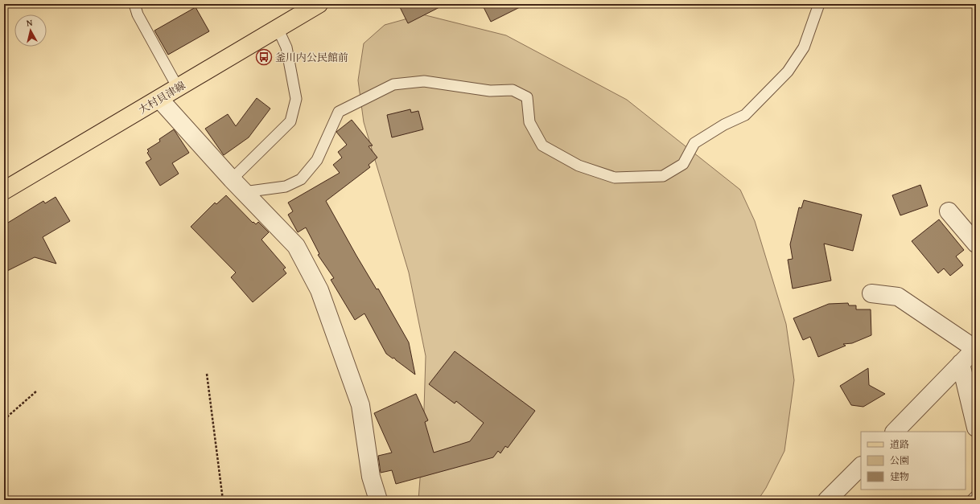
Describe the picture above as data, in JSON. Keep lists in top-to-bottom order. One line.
{"streets":{"main road":["大村貝津線"]},"places":{"bus stop":["釜川内公民館前"]},"legend":["道路","公園","建物"],"north":"top"}
